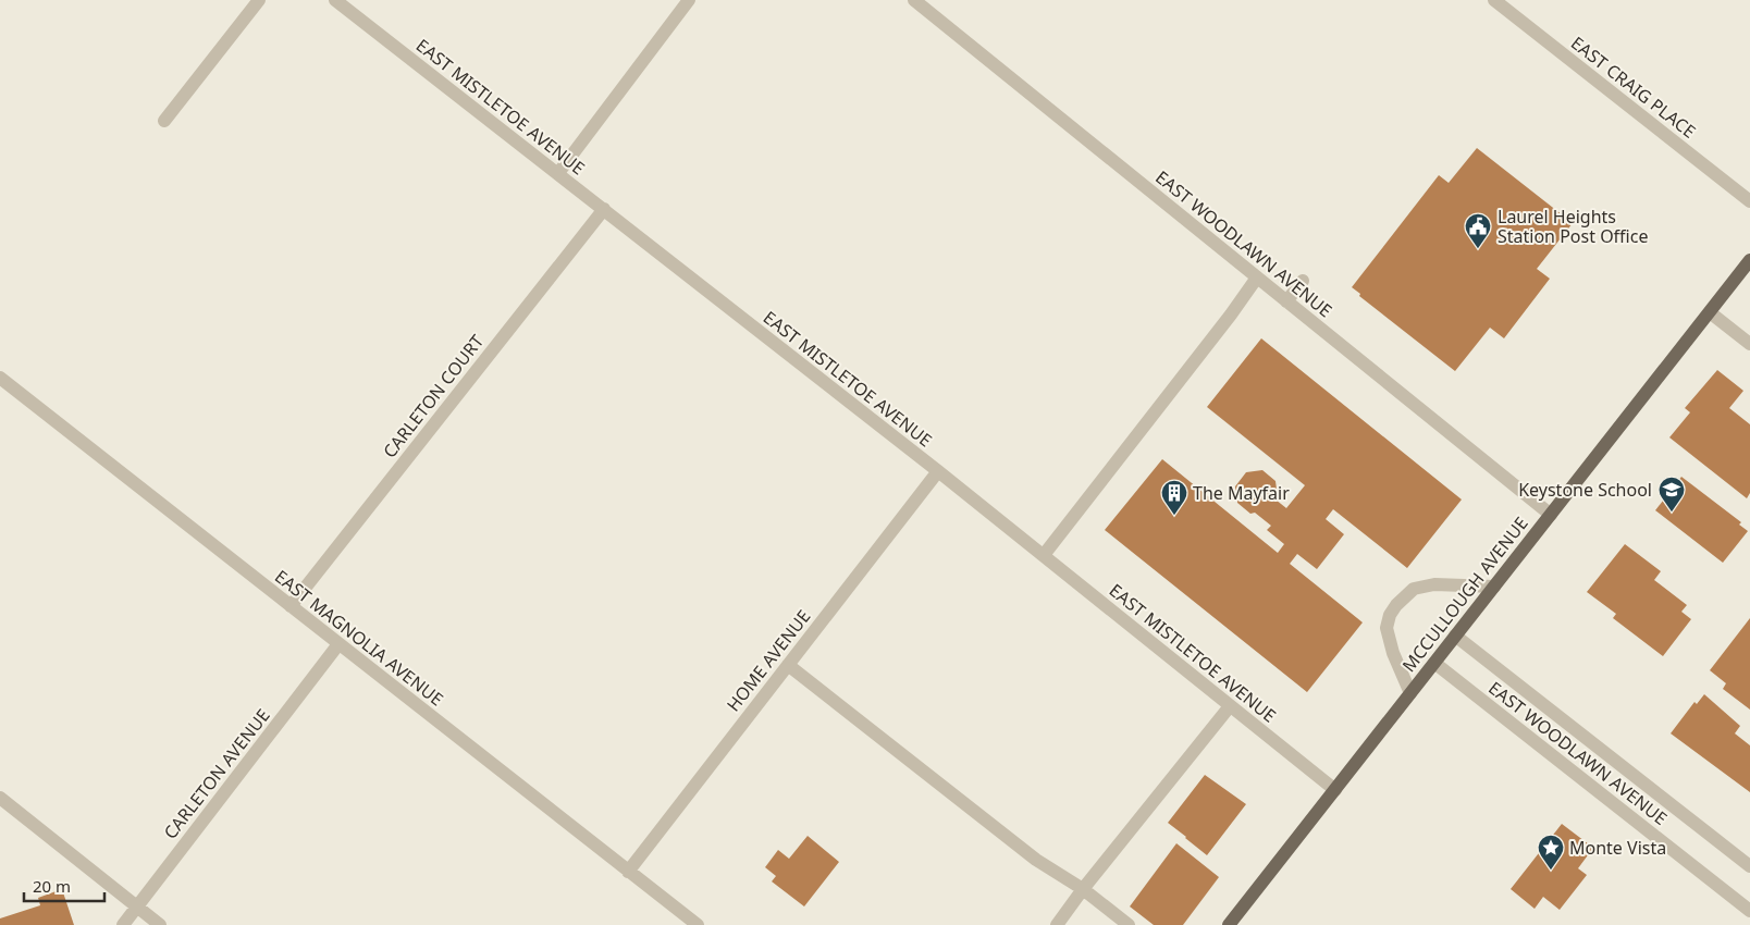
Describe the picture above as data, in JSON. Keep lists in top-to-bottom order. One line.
{"streets":{"main road":["MCCULLOUGH AVENUE"],"street":["EAST CRAIG PLACE","EAST MISTLETOE AVENUE","EAST WOODLAWN AVENUE","CARLETON COURT","EAST MAGNOLIA AVENUE","HOME AVENUE","CARLETON AVENUE"]},"crossings":[["EAST MISTLETOE AVENUE","CARLETON COURT"],["EAST MISTLETOE AVENUE","MCCULLOUGH AVENUE"],["EAST MISTLETOE AVENUE","HOME AVENUE"],["EAST WOODLAWN AVENUE","MCCULLOUGH AVENUE"],["CARLETON COURT","EAST MAGNOLIA AVENUE"],["EAST MAGNOLIA AVENUE","HOME AVENUE"],["EAST MAGNOLIA AVENUE","CARLETON AVENUE"]],"places":{"public building":["Laurel Heights Station Post Office"],"school or university":["Keystone School"],"building":["The Mayfair"],"place":["Monte Vista"]},"scale_bar":"20 m"}
